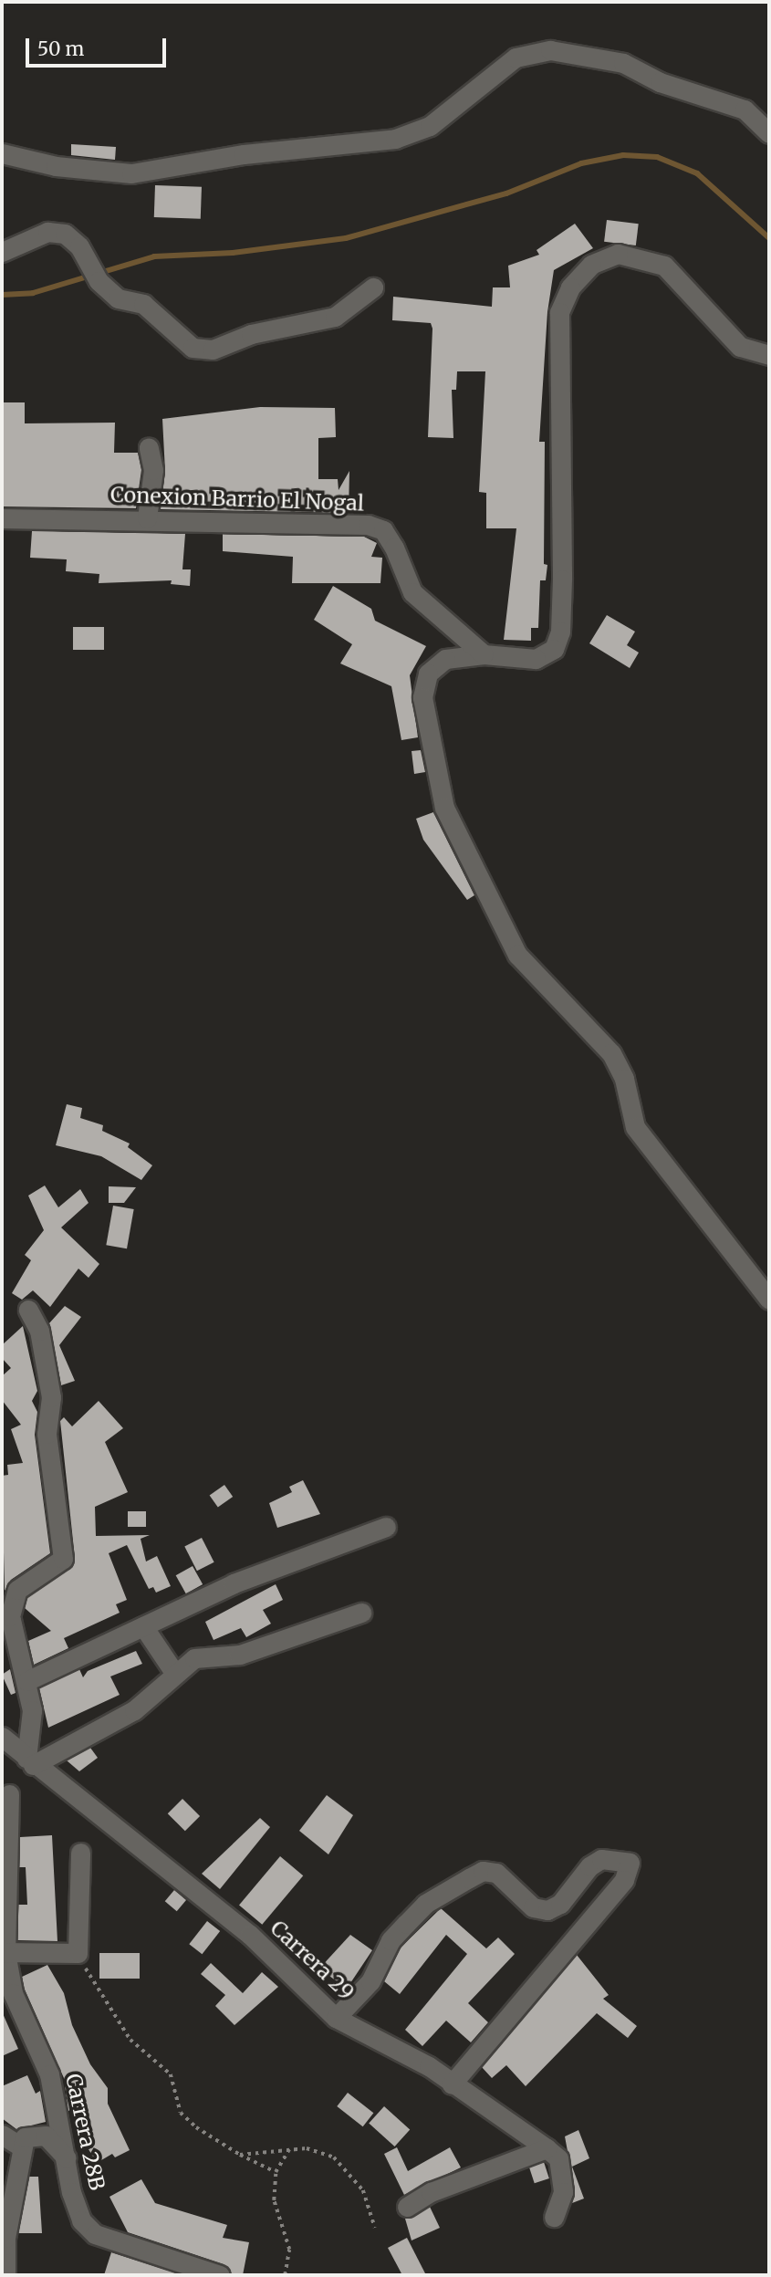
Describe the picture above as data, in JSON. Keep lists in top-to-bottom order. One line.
{"streets":{"street":["Conexion Barrio El Nogal","Carrera 29","Carrera 28B"]},"scale_bar":"50 m"}
